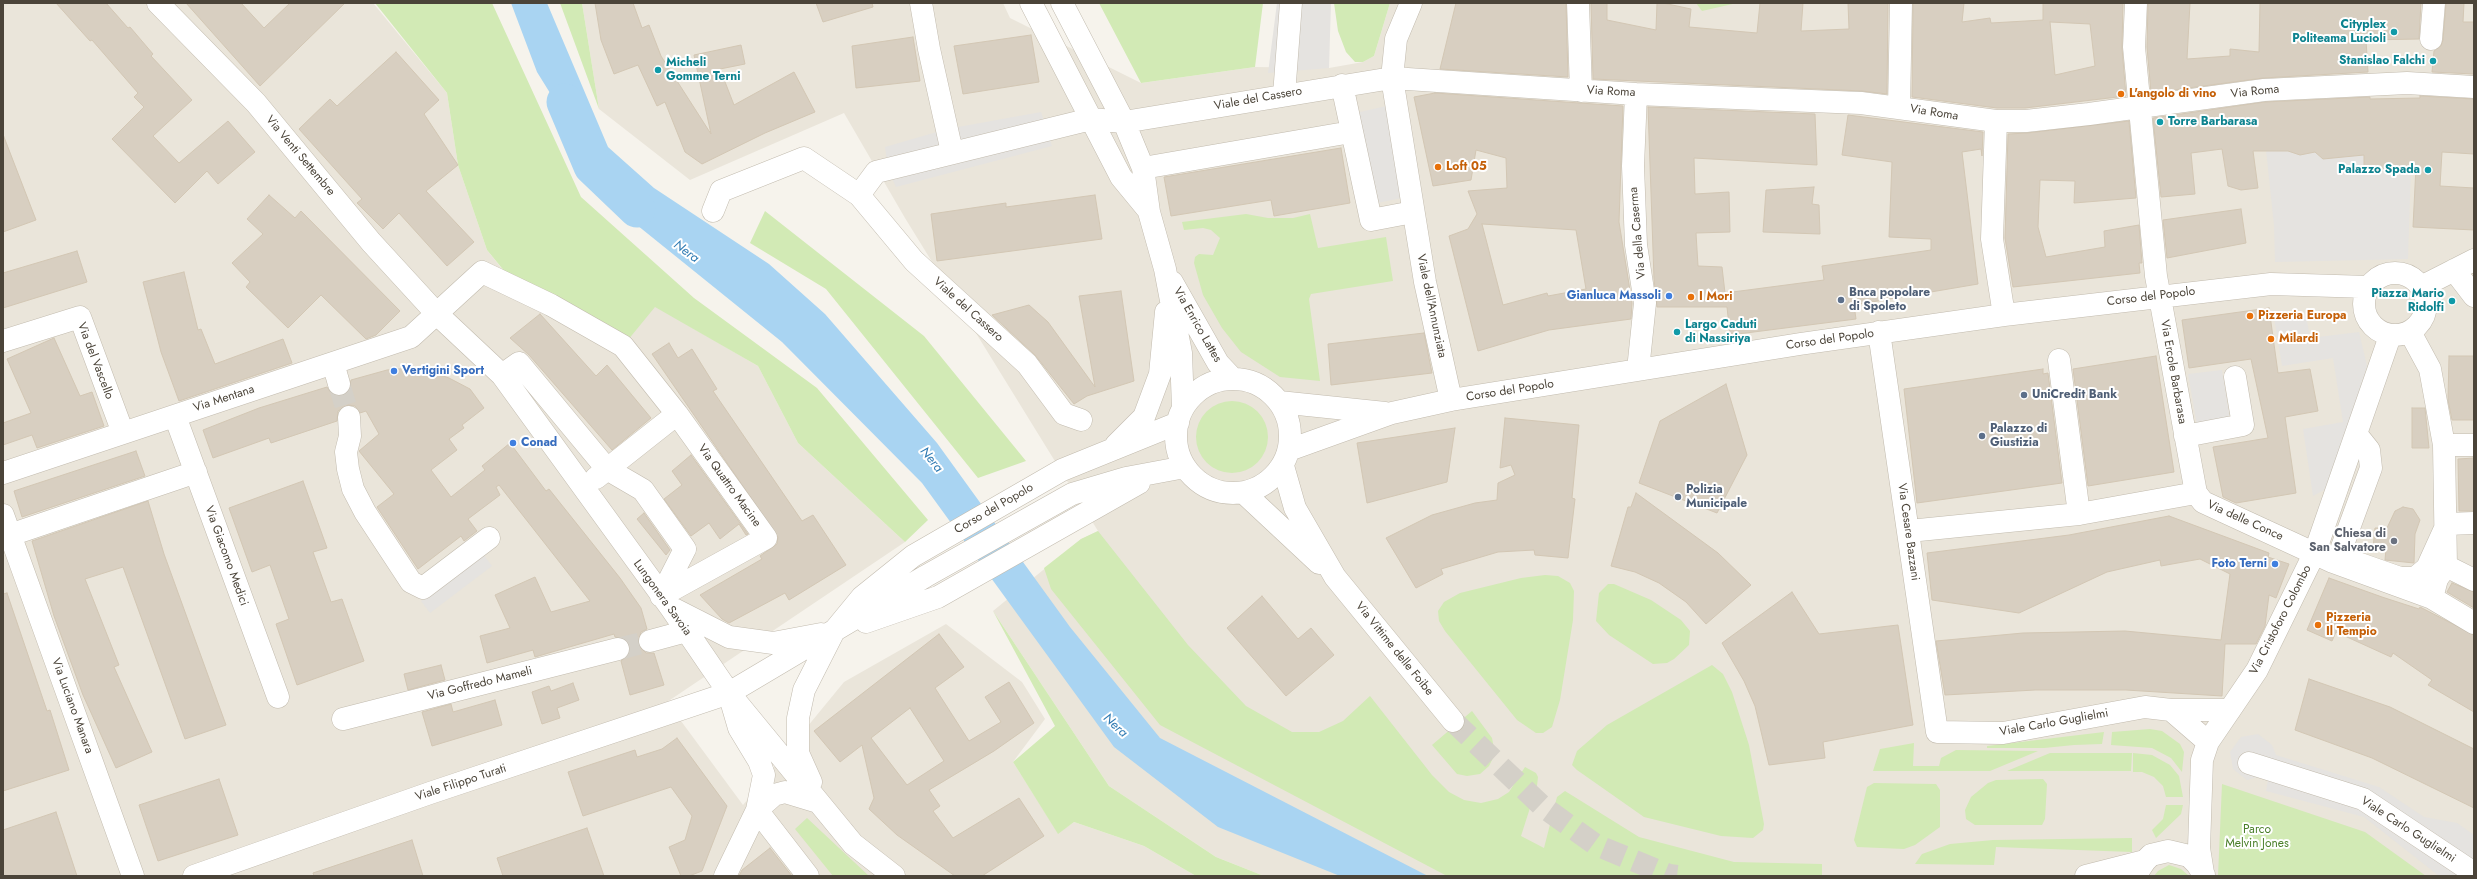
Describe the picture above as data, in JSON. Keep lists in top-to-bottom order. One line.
{"streets":{"street":["Via Roma","Viale del Cassero","Via Venti Settembre","Via della Caserma","Corso del Popolo","Viale dell'Annunziata","Via Enrico Lattes","Via del Vascello","Via Ercole Barbarasa","Via Mentana","Via Quattro Macine","Via delle Conce","Via Cesare Bazzani","Via Giacomo Medici","Lungonera Savoia","Via Cristoforo Colombo","Via Vittime delle Foibe","Via Goffredo Mameli","Via Luciano Manara","Viale Carlo Guglielmi","Viale Filippo Turati"]},"crossings":[["Via Roma","Viale del Cassero"],["Via Roma","Via della Caserma"],["Via Roma","Viale dell'Annunziata"],["Via Roma","Via Ercole Barbarasa"],["Viale del Cassero","Viale dell'Annunziata"],["Viale del Cassero","Via Enrico Lattes"],["Via Venti Settembre","Via Mentana"],["Via Venti Settembre","Via Quattro Macine"],["Via Venti Settembre","Lungonera Savoia"],["Via della Caserma","Corso del Popolo"],["Corso del Popolo","Viale dell'Annunziata"],["Corso del Popolo","Via Enrico Lattes"],["Corso del Popolo","Via Ercole Barbarasa"],["Corso del Popolo","Via Cesare Bazzani"],["Corso del Popolo","Lungonera Savoia"],["Corso del Popolo","Via Cristoforo Colombo"],["Corso del Popolo","Via Vittime delle Foibe"],["Corso del Popolo","Viale Filippo Turati"],["Via Enrico Lattes","Via Vittime delle Foibe"],["Via del Vascello","Via Mentana"],["Via Ercole Barbarasa","Via delle Conce"],["Via Mentana","Via Quattro Macine"],["Via Mentana","Via Giacomo Medici"],["Via Mentana","Lungonera Savoia"],["Via Quattro Macine","Lungonera Savoia"],["Via delle Conce","Via Cesare Bazzani"],["Via delle Conce","Via Cristoforo Colombo"],["Via Cesare Bazzani","Viale Carlo Guglielmi"],["Via Giacomo Medici","Via Luciano Manara"],["Lungonera Savoia","Viale Filippo Turati"],["Via Cristoforo Colombo","Viale Carlo Guglielmi"]],"water":["Nera"],"parks":["Parco Melvin Jones"],"places":["Cityplex Politeama Lucioli","Stanislao Falchi","Micheli Gomme Terni","L'angolo di vino","Torre Barbarasa","Loft 05","Palazzo Spada","Gianluca Massoli","I Mori","Bnca popolare di Spoleto","Piazza Mario Ridolfi","Pizzeria Europa","Largo Caduti di Nassiriya","Milardi","Vertigini Sport","UniCredit Bank","Palazzo di Giustizia","Conad","Polizia Municipale","Chiesa di San Salvatore","Foto Terni","Pizzeria Il Tempio"]}
